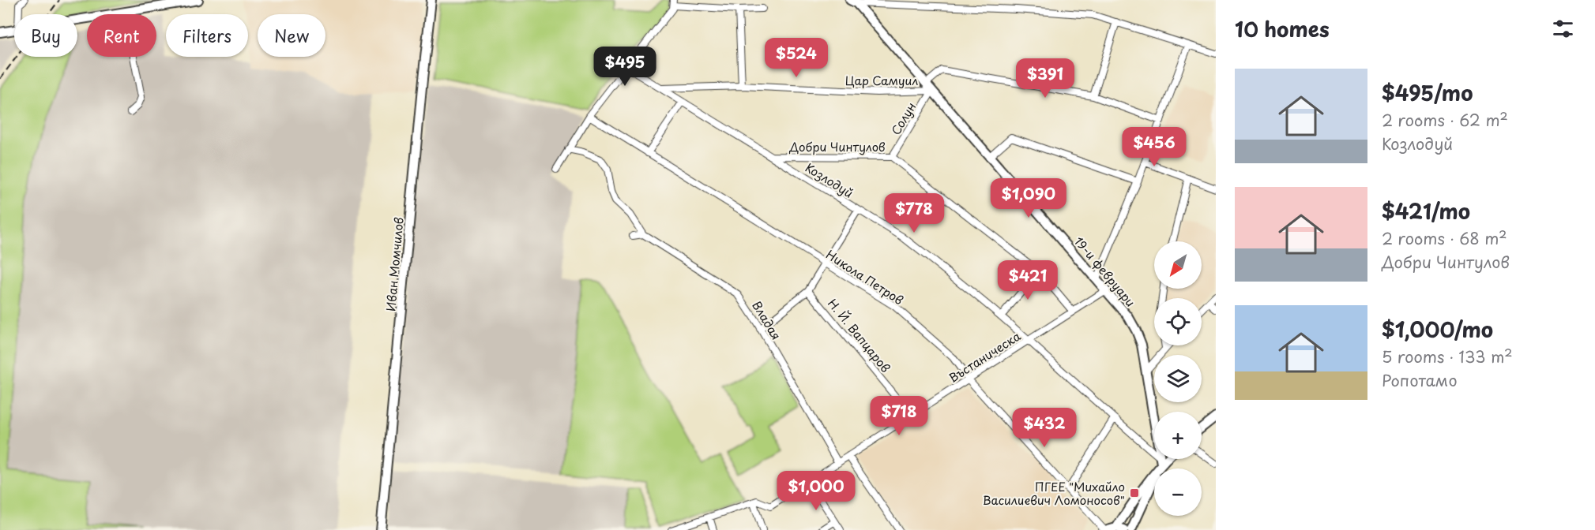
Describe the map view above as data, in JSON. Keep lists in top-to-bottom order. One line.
{"streets":{"street":["Цар Самуил","Солун","Добри Чинтулов","Козлодуй","Иван Момчилов","19-и февруари","Никола Петров","Владая","Н. Й. Вапцаров","Въстаническа"]},"crossings":[["Цар Самуил","Солун"],["Цар Самуил","Козлодуй"],["Цар Самуил","19-и февруари"],["Солун","Добри Чинтулов"],["Солун","19-и февруари"],["Добри Чинтулов","Козлодуй"],["Добри Чинтулов","Въстаническа"],["Козлодуй","19-и февруари"],["Козлодуй","Въстаническа"],["19-и февруари","Въстаническа"],["Никола Петров","Въстаническа"],["Владая","Въстаническа"],["Н. Й. Вапцаров","Въстаническа"]],"places":{"transit":["ПГЕЕ \"Михайло Василиевич Ломоносов\""]},"north":"bottom left","page":{"heading":"10 homes","chip":["Buy","Rent","Filters","New"],"price":["$524","$495","$391","$456","$1,090","$778","$421","$718","$432","$1,000"],"list":[{"name":"$495/mo","note":"2 rooms · 62 m² · Козлодуй"},{"name":"$421/mo","note":"2 rooms · 68 m² · Добри Чинтулов"},{"name":"$1,000/mo","note":"5 rooms · 133 m² · Ропотамо"}],"map_buttons":["+","−"]}}
